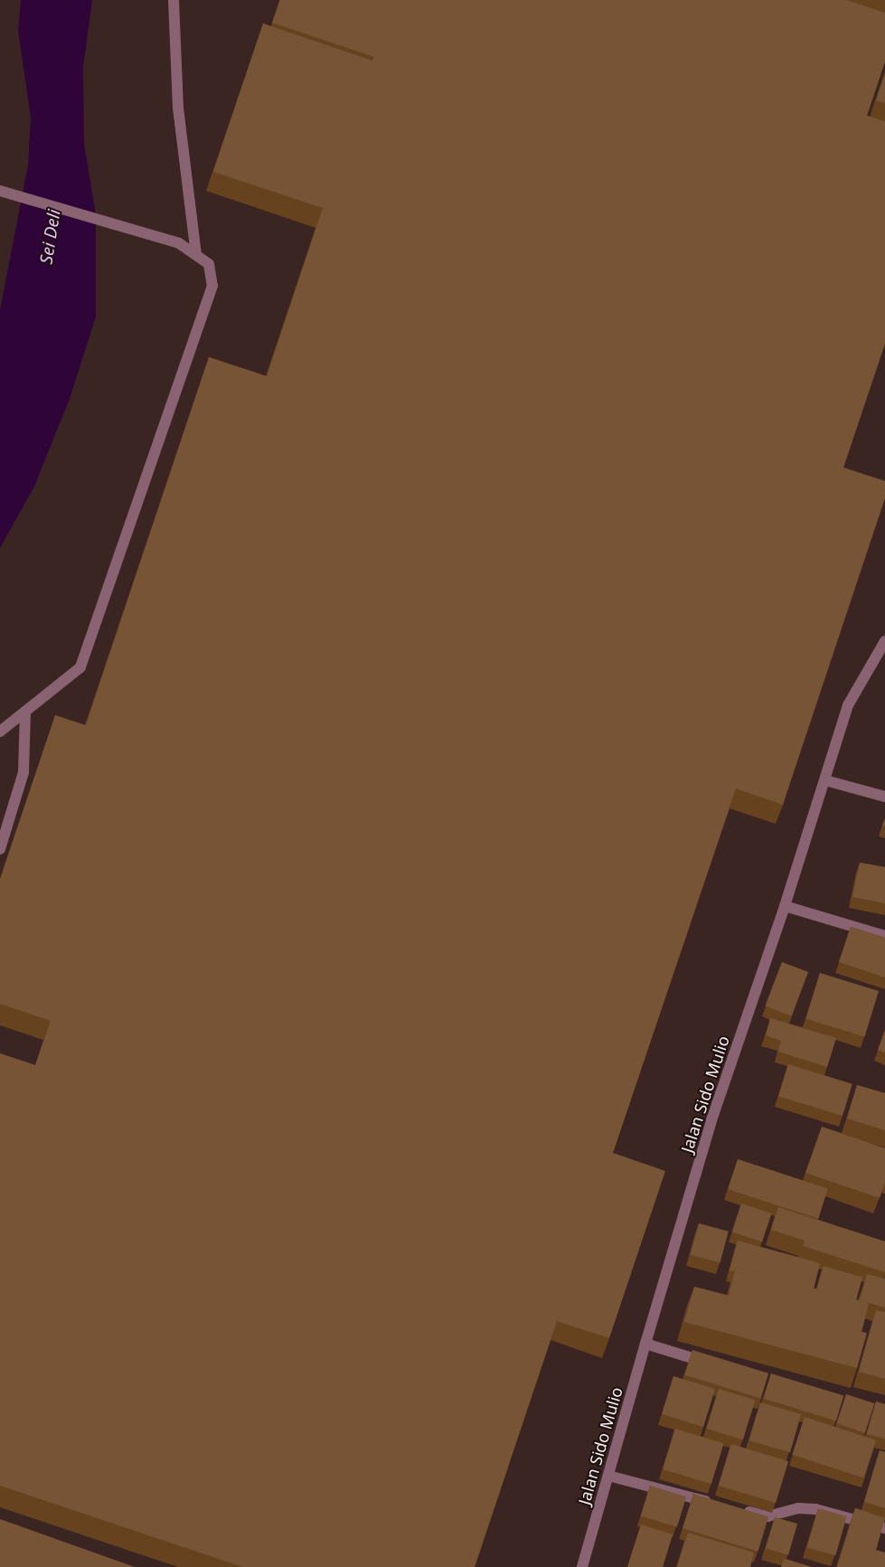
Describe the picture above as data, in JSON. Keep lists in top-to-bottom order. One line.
{"streets":{"street":["Jalan Sido Mulio"]},"water":["Sei Deli"]}
